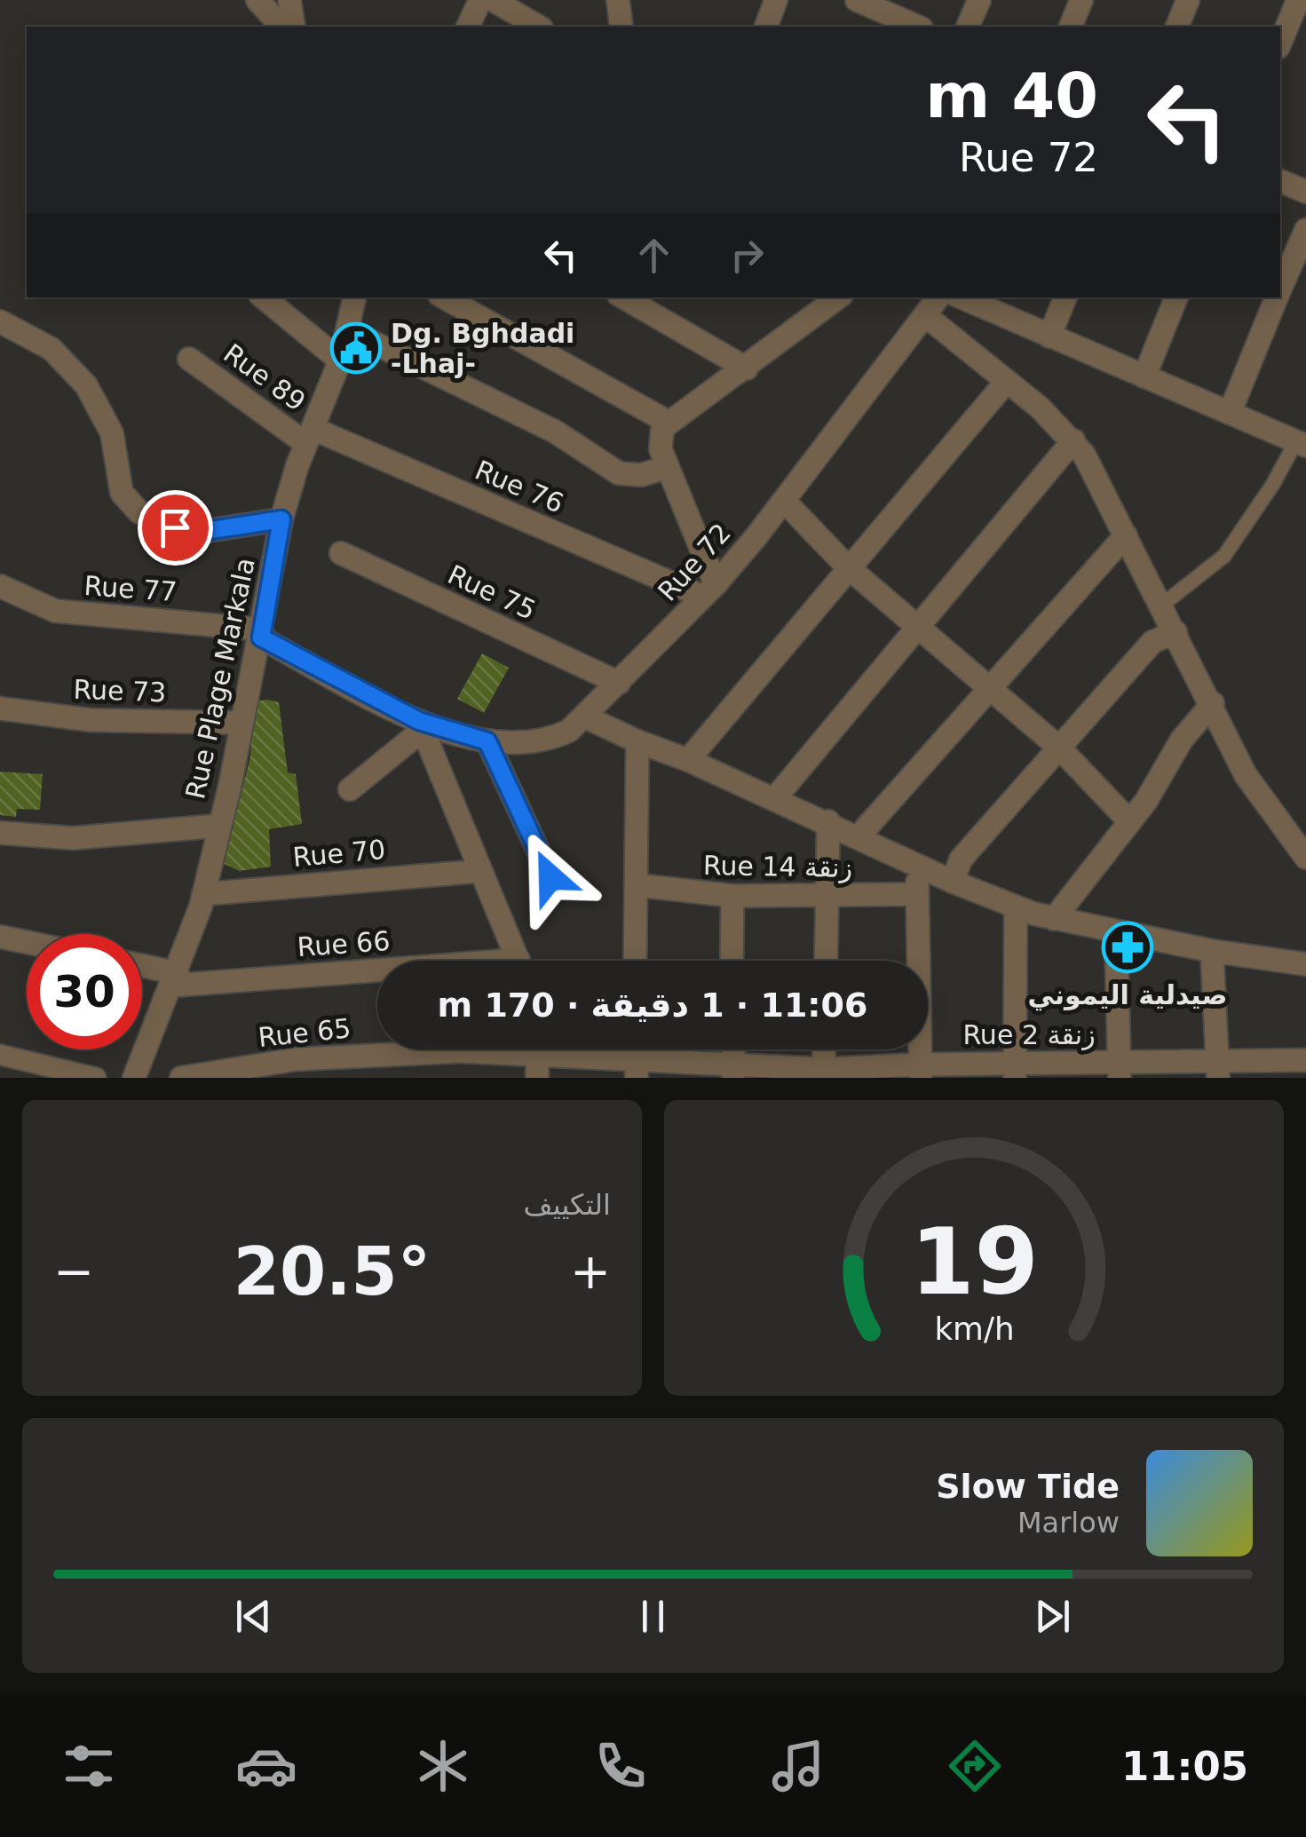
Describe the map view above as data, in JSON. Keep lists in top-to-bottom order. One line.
{"streets":{"street":["Rue 89","Rue 76","Rue 72","Rue 77","Rue 75","Rue Plage Markala","Rue 73","Rue 70","Rue 14 زنقة","Rue 66","Rue 65","Rue 2 زنقة"]},"crossings":[["Rue 89","Rue 76"],["Rue 89","Rue Plage Markala"],["Rue 76","Rue 72"],["Rue 76","Rue Plage Markala"],["Rue 72","Rue 77"],["Rue 72","Rue 75"],["Rue 72","Rue Plage Markala"],["Rue 77","Rue Plage Markala"],["Rue Plage Markala","Rue 73"],["Rue Plage Markala","Rue 70"],["Rue Plage Markala","Rue 66"]],"places":{"public building":["Dg. Bghdadi -Lhaj-"],"pharmacy":["صيدلية اليموني"]},"page":{"turn":["40 m","Rue 72"],"limit":"30","trip":"11:06 · 1 دقيقة · 170 m","tile":"التكييف","heat":["−","20.5°","+"],"song":["Slow Tide","Marlow"],"tabs":"11:05","gauge":["19","km/h"]}}
